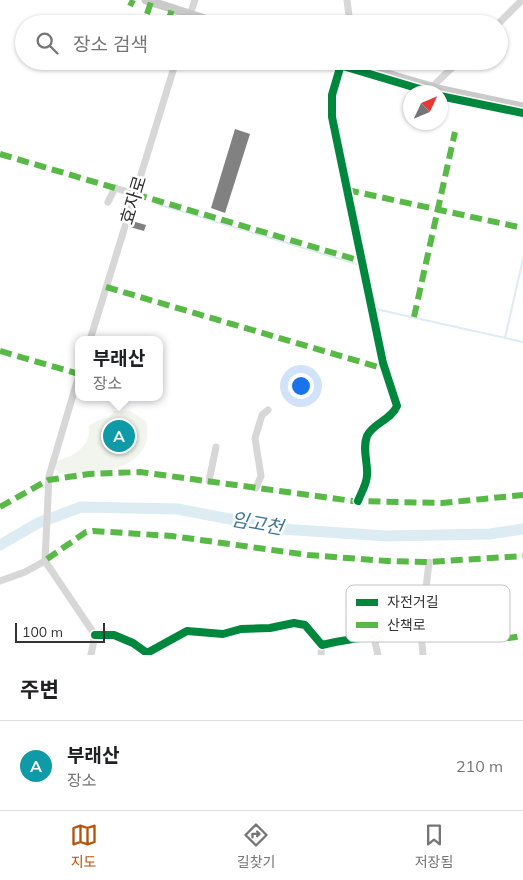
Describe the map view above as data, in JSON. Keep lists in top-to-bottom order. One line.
{"streets":{"street":["효자로"]},"water":["임고천"],"legend":["자전거길","산책로"],"scale_bar":"100 m","north":"top right","page":{"search":"장소 검색","popup":["부래산","장소"],"pins":"A","scale":"100 m","heading":"주변","list":[{"mark":"A","name":"부래산","note":"장소","value":"210 m"}],"nav":["지도","길찾기","저장됨"]}}
